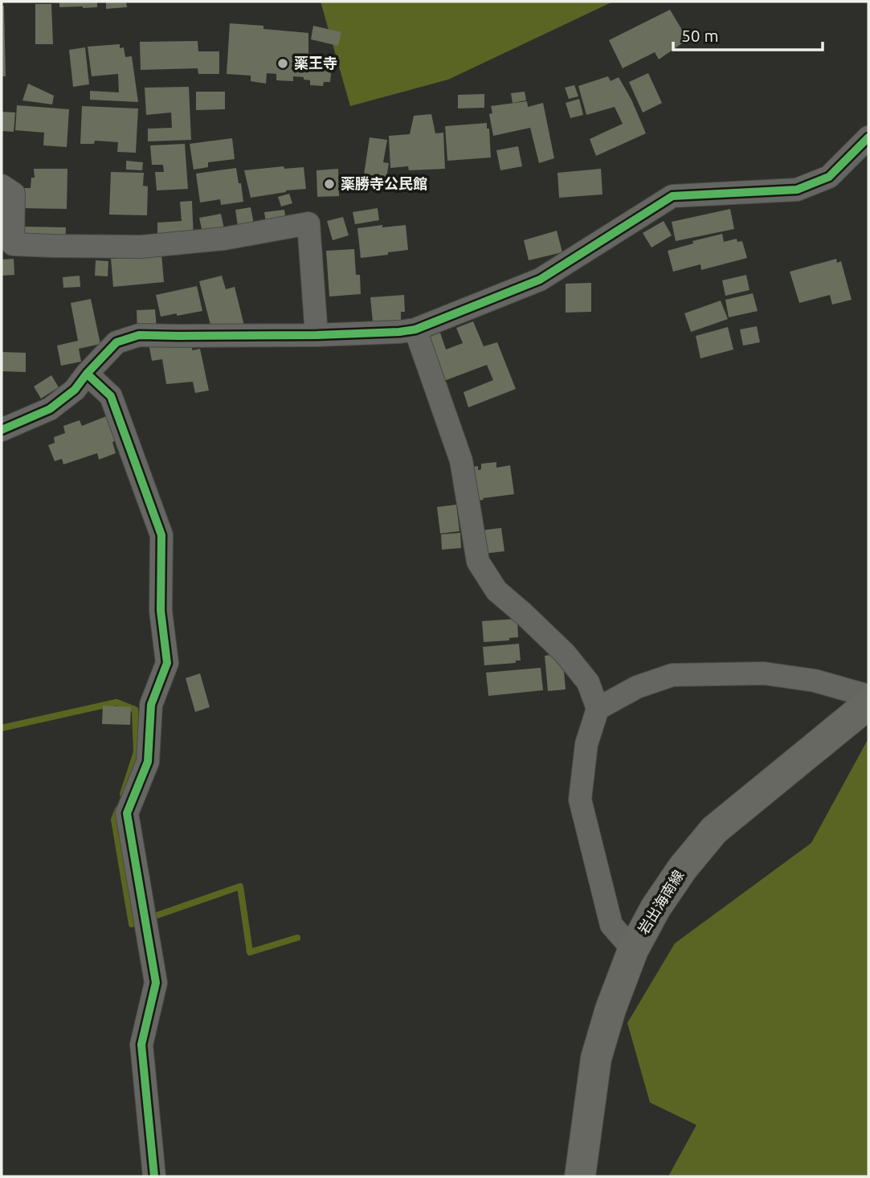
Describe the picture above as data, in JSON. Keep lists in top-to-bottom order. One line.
{"streets":{"main road":["岩出海南線"]},"places":["薬王寺","薬勝寺公民館"],"scale_bar":"50 m"}
